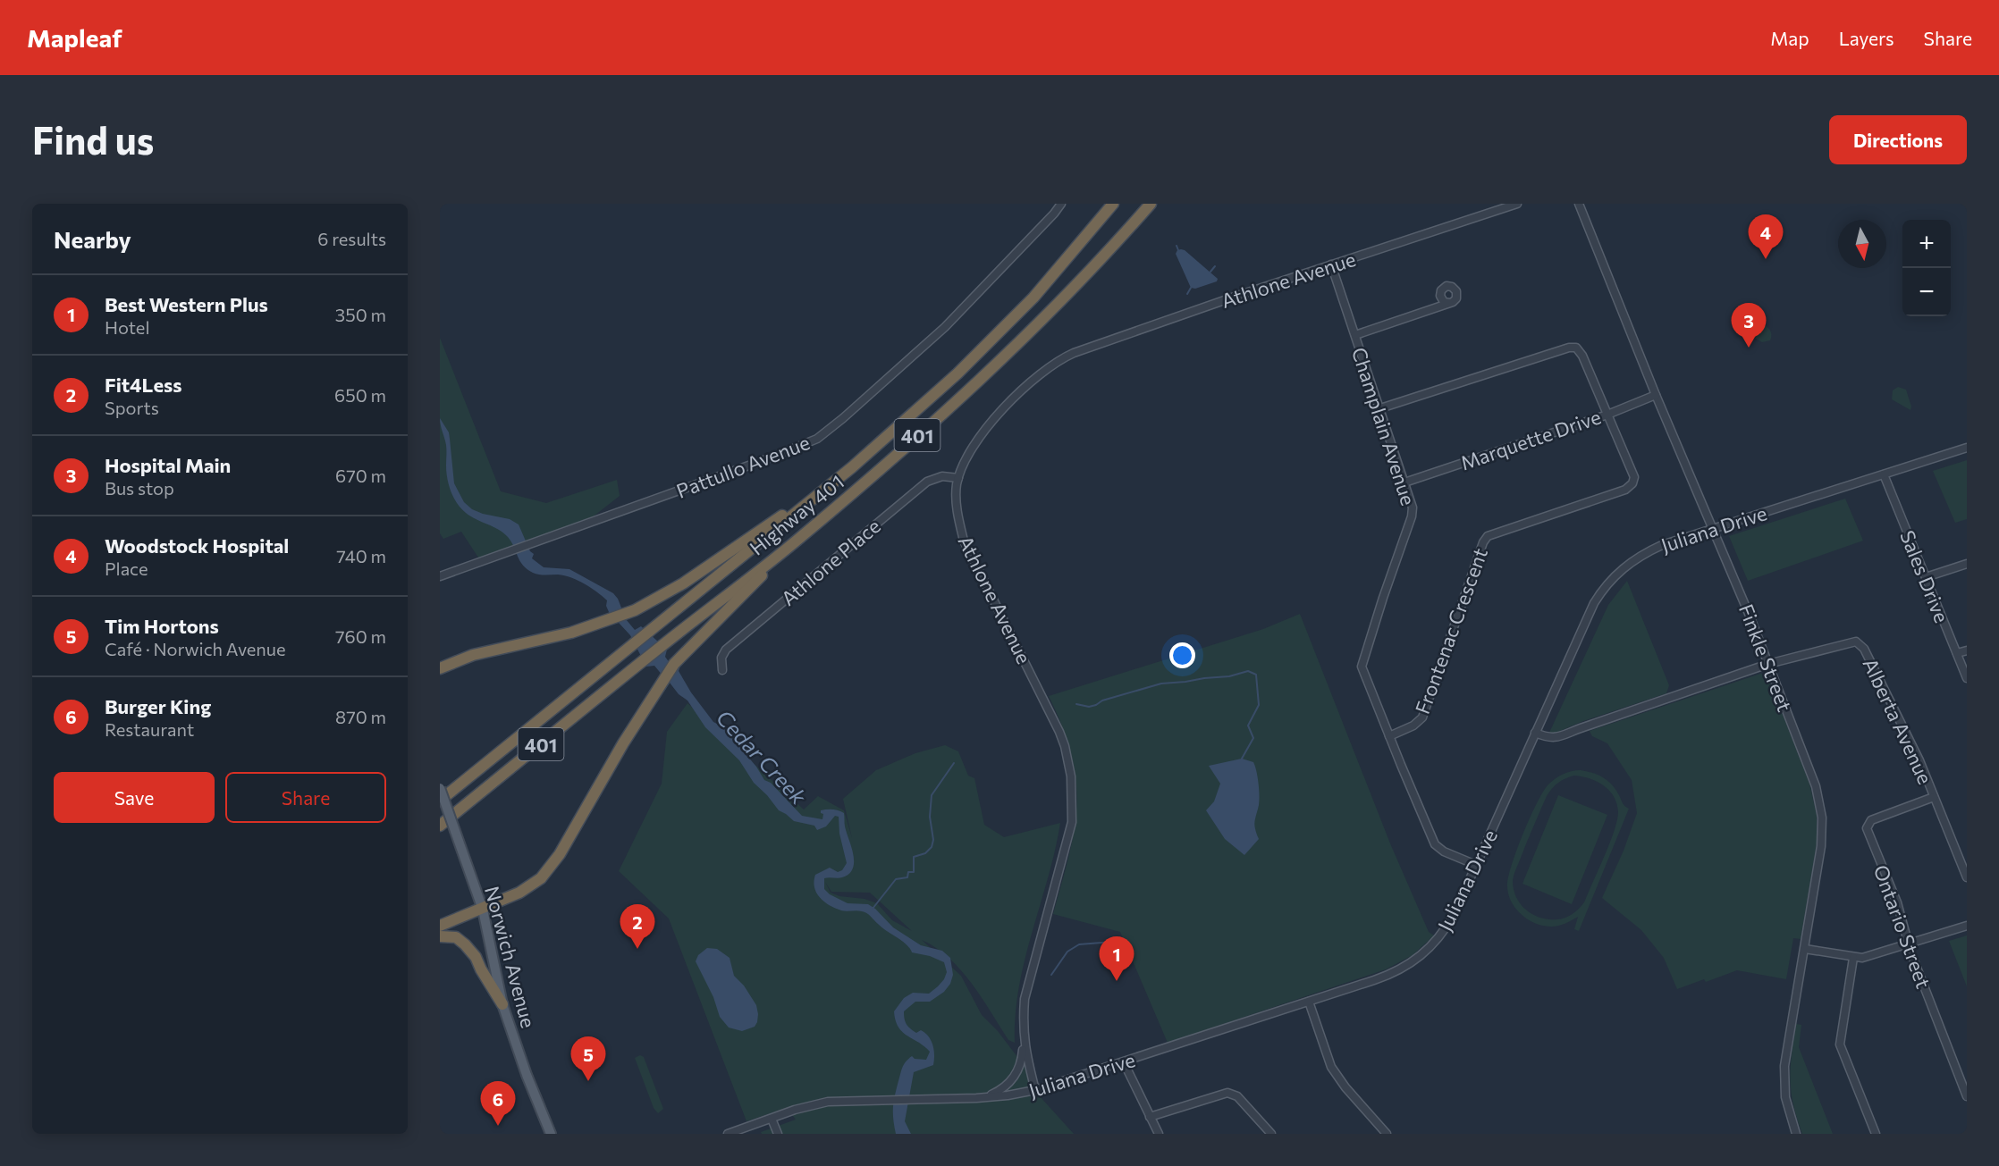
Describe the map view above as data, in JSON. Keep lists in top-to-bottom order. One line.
{"streets":{"highway":["401","Highway 401"],"main road":["Norwich Avenue"],"street":["Athlone Avenue","Champlain Avenue","Marquette Drive","Pattullo Avenue","Juliana Drive","Athlone Place","Sales Drive","Frontenac Crescent","Finkle Street","Alberta Avenue","Ontario Street"]},"crossings":[["Athlone Avenue","Champlain Avenue"],["Athlone Avenue","Juliana Drive"],["Athlone Avenue","Athlone Place"],["Champlain Avenue","Marquette Drive"],["Champlain Avenue","Juliana Drive"],["Champlain Avenue","Frontenac Crescent"],["Marquette Drive","Frontenac Crescent"],["Marquette Drive","Finkle Street"],["Juliana Drive","Sales Drive"],["Juliana Drive","Finkle Street"],["Juliana Drive","Alberta Avenue"],["Finkle Street","Alberta Avenue"],["Alberta Avenue","Ontario Street"]],"water":["Cedar Creek"],"north":"bottom","page":{"header":"Mapleaf","nav":["Map","Layers","Share"],"buttons":["Directions",["Save","Share"]],"title":"Find us","heading":["Nearby","6 results"],"pins":["4","3","2","1","5","6"],"map_buttons":["+","−"],"list":[{"mark":"1","name":"Best Western Plus","note":"Hotel","value":"350 m"},{"mark":"2","name":"Fit4Less","note":"Sports","value":"650 m"},{"mark":"3","name":"Hospital Main","note":"Bus stop","value":"670 m"},{"mark":"4","name":"Woodstock Hospital","note":"Place","value":"740 m"},{"mark":"5","name":"Tim Hortons","note":"Café · Norwich Avenue","value":"760 m"},{"mark":"6","name":"Burger King","note":"Restaurant","value":"870 m"}]}}
